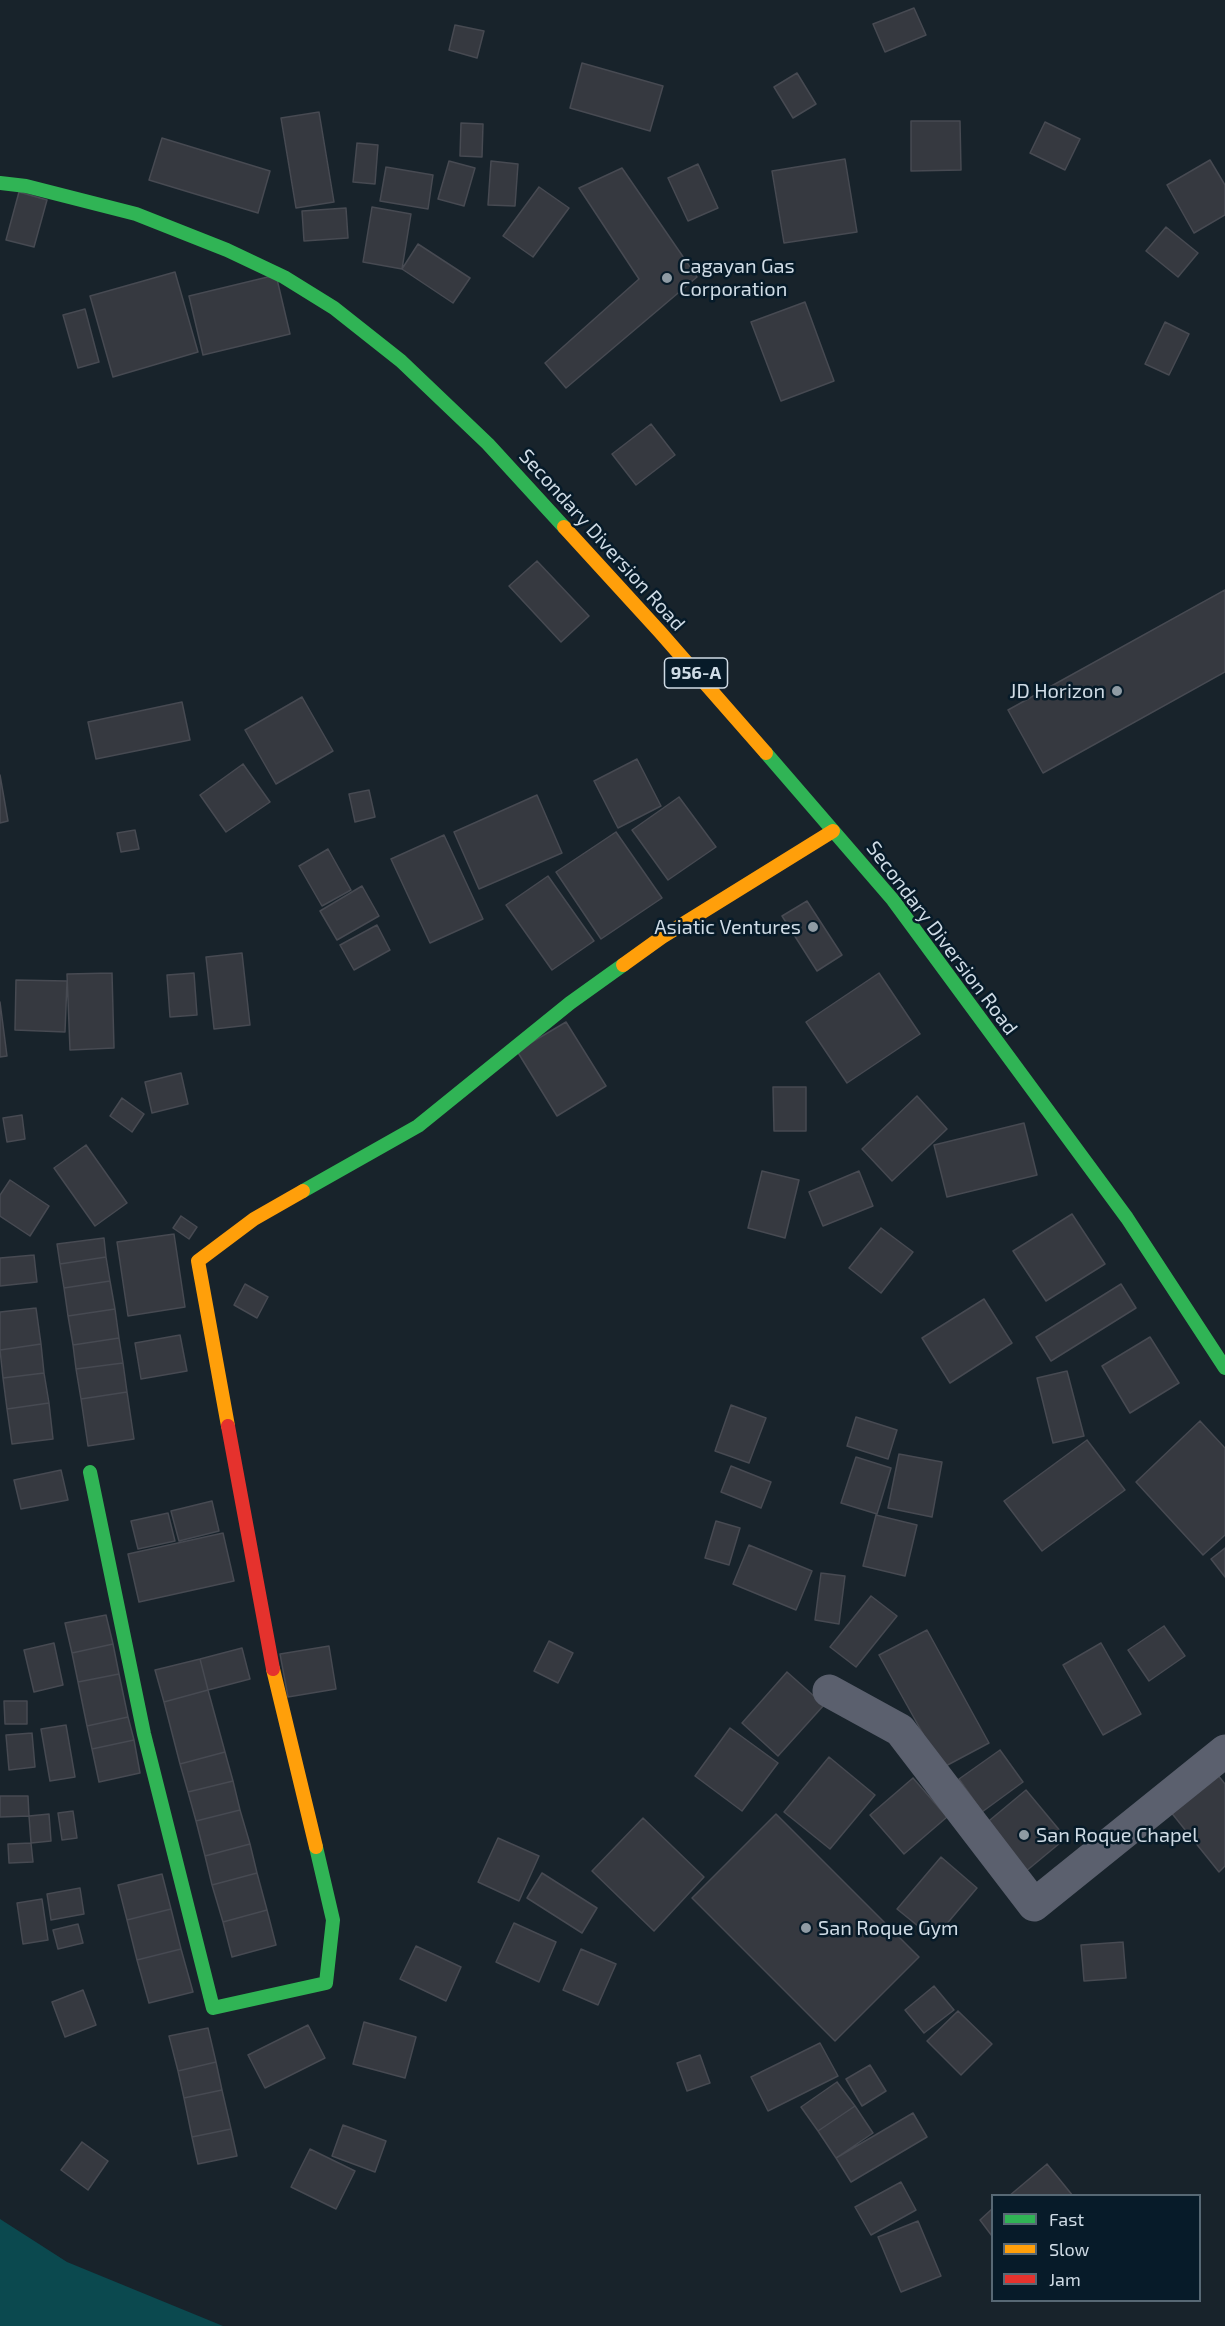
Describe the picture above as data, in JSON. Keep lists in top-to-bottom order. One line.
{"streets":{"street":["Secondary Diversion Road","956-A"]},"places":["Cagayan Gas Corporation","JD Horizon","Asiatic Ventures","San Roque Chapel","San Roque Gym"],"legend":["Fast","Slow","Jam"]}
